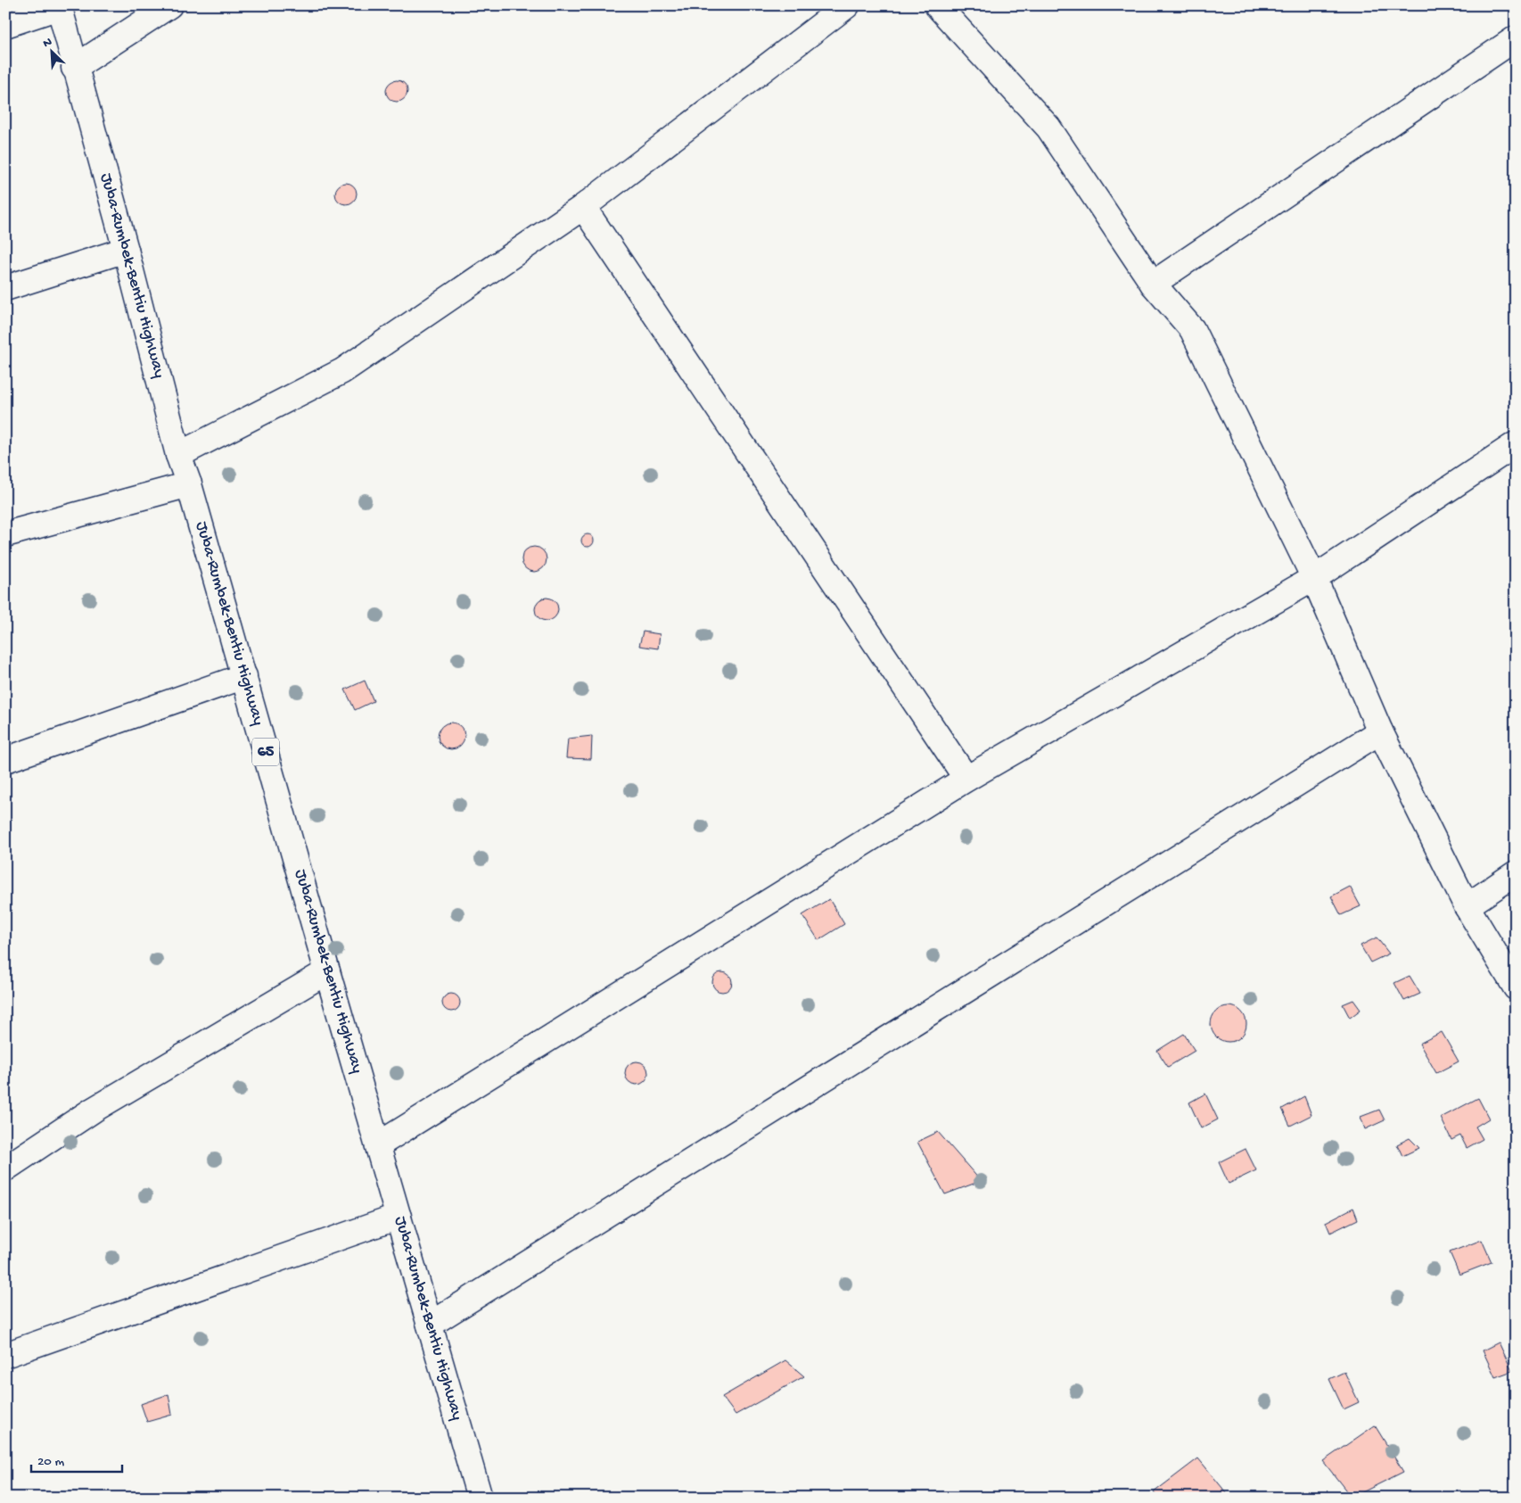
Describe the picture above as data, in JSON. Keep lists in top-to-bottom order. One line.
{"streets":{"street":["Juba-Rumbek-Bentiu Highway","65"]},"scale_bar":"20 m","north":"top left"}
